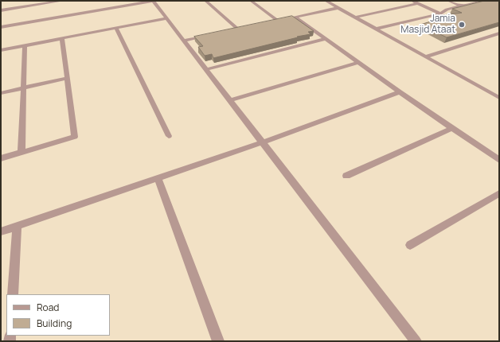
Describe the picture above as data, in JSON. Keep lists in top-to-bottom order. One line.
{"places":["Jamia Masjid Ataat"],"legend":["Road","Building"]}
